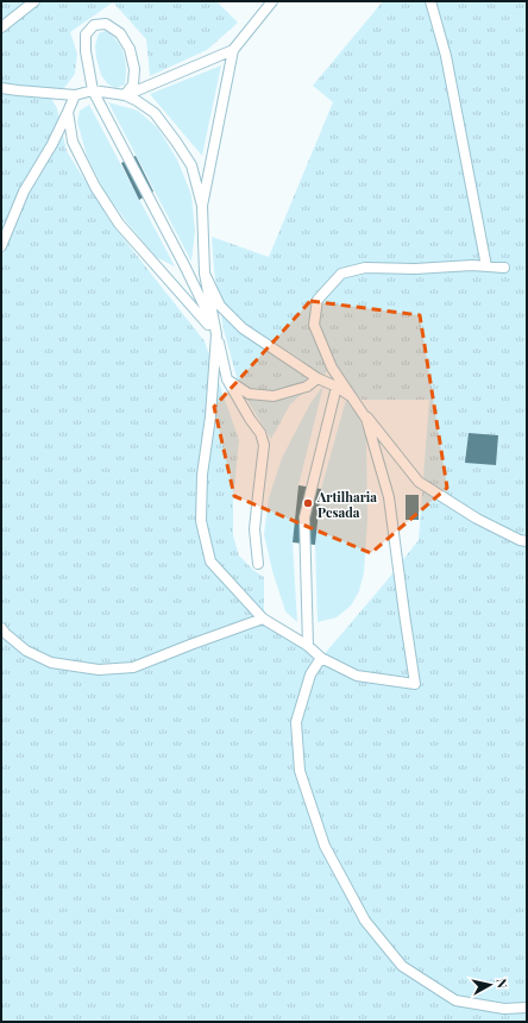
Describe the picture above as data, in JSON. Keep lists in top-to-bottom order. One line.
{"places":["Artilharia Pesada"],"north":"right"}
